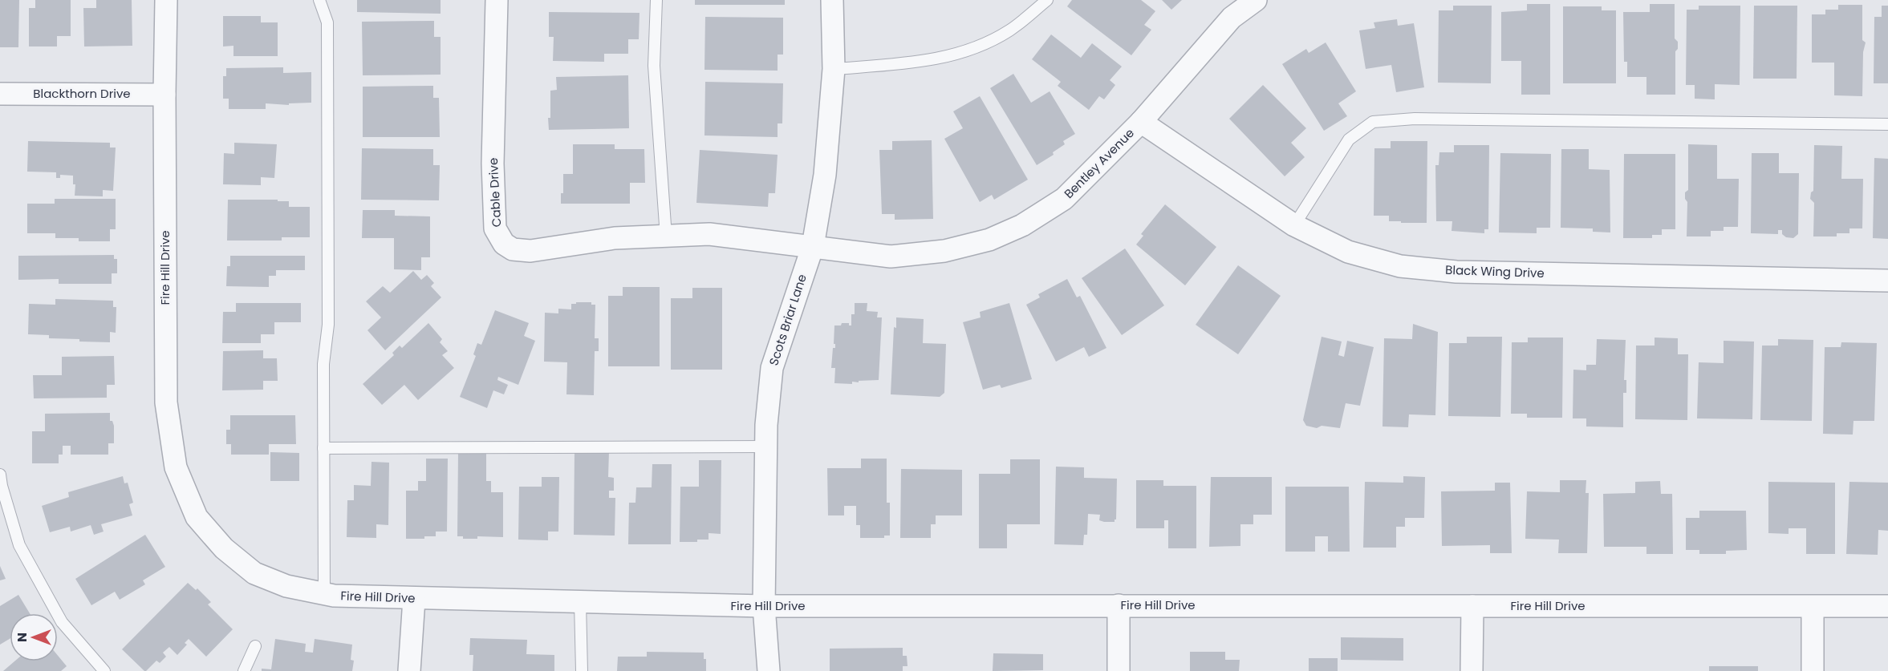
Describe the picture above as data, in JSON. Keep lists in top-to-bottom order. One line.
{"streets":{"street":["Blackthorn Drive","Bentley Avenue","Cable Drive","Fire Hill Drive","Black Wing Drive","Scots Briar Lane"]},"crossings":[["Blackthorn Drive","Fire Hill Drive"],["Bentley Avenue","Cable Drive"],["Bentley Avenue","Black Wing Drive"],["Bentley Avenue","Scots Briar Lane"],["Fire Hill Drive","Scots Briar Lane"]],"north":"left"}
